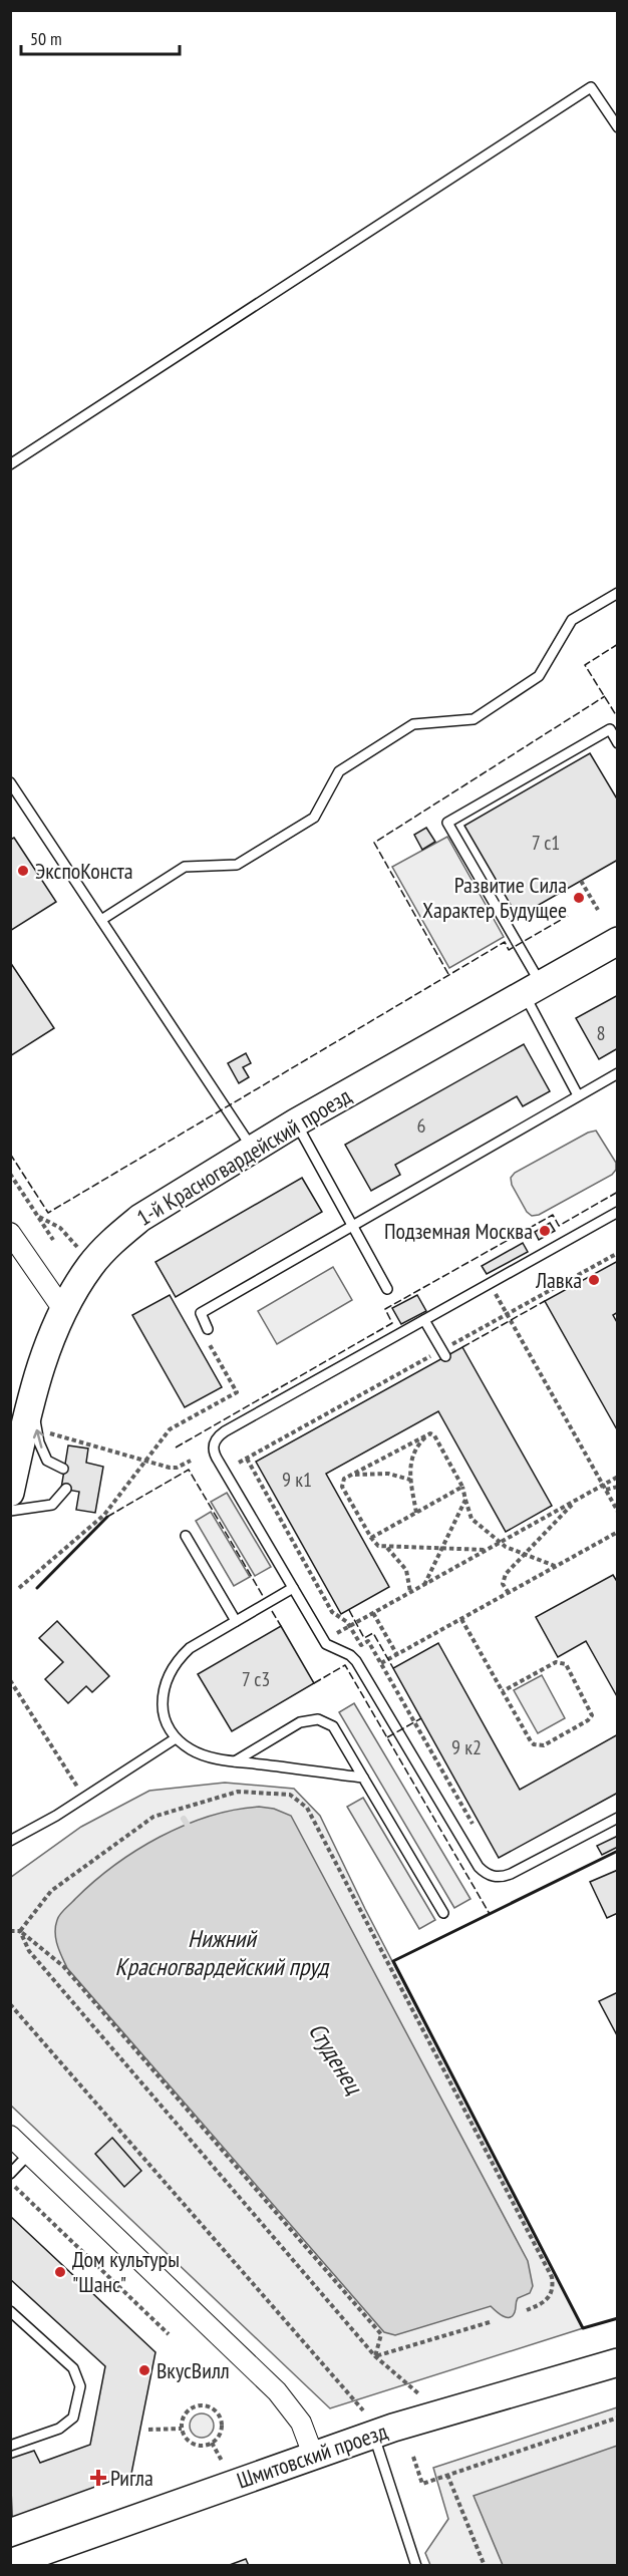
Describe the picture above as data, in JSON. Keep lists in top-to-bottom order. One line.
{"streets":{"street":["1-й Красногвардейский проезд","Шмитовский проезд"]},"water":["Нижний Красногвардейский пруд","Студенец"],"places":{"other":["ЭкспоКонста","Развитие Сила Характер Будущее","Подземная Москва","Лавка","Дом культуры \"Шанс\"","ВкусВилл"],"health":["Ригла"]},"house_numbers":["7 с1","8","6","9 к1","7 с3","9 к2"],"scale_bar":"50 m"}
